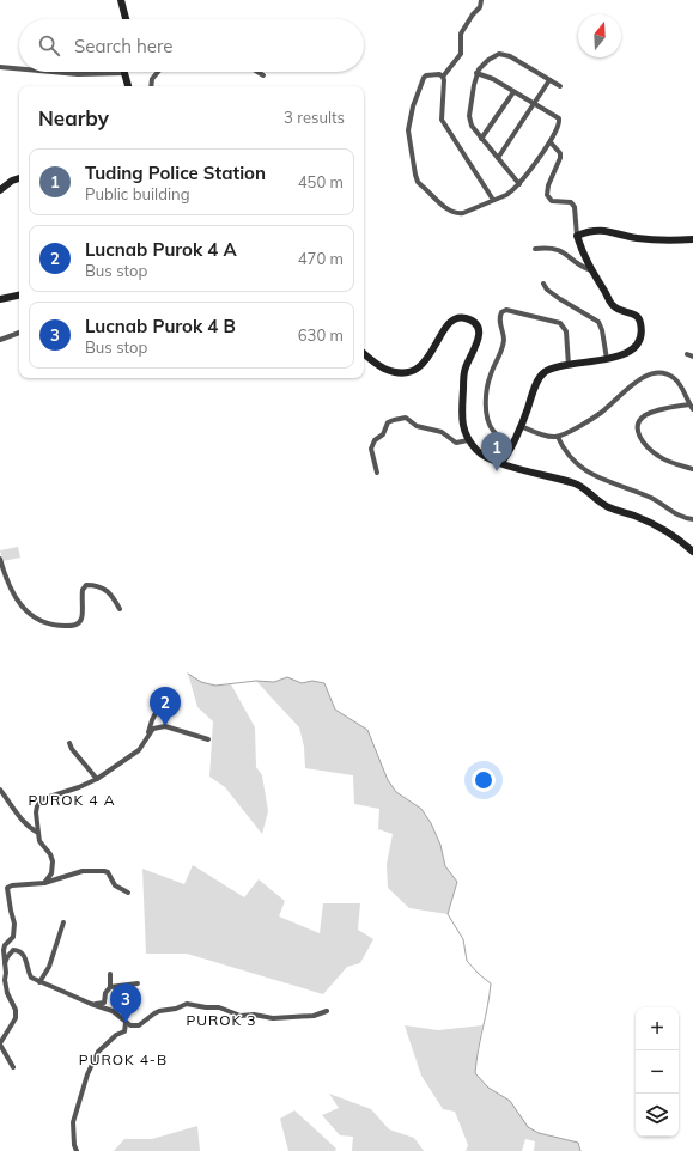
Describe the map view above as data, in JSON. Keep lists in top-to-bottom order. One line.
{"districts":["PUROK 4 A","PUROK 3","PUROK 4-B"],"north":"top","page":{"search":"Search here","heading":["Nearby","3 results"],"list":[{"mark":"1","name":"Tuding Police Station","note":"Public building","value":"450 m"},{"mark":"2","name":"Lucnab Purok 4 A","note":"Bus stop","value":"470 m"},{"mark":"3","name":"Lucnab Purok 4 B","note":"Bus stop","value":"630 m"}],"pins":["1","2","3"],"map_buttons":["+","−"]}}
